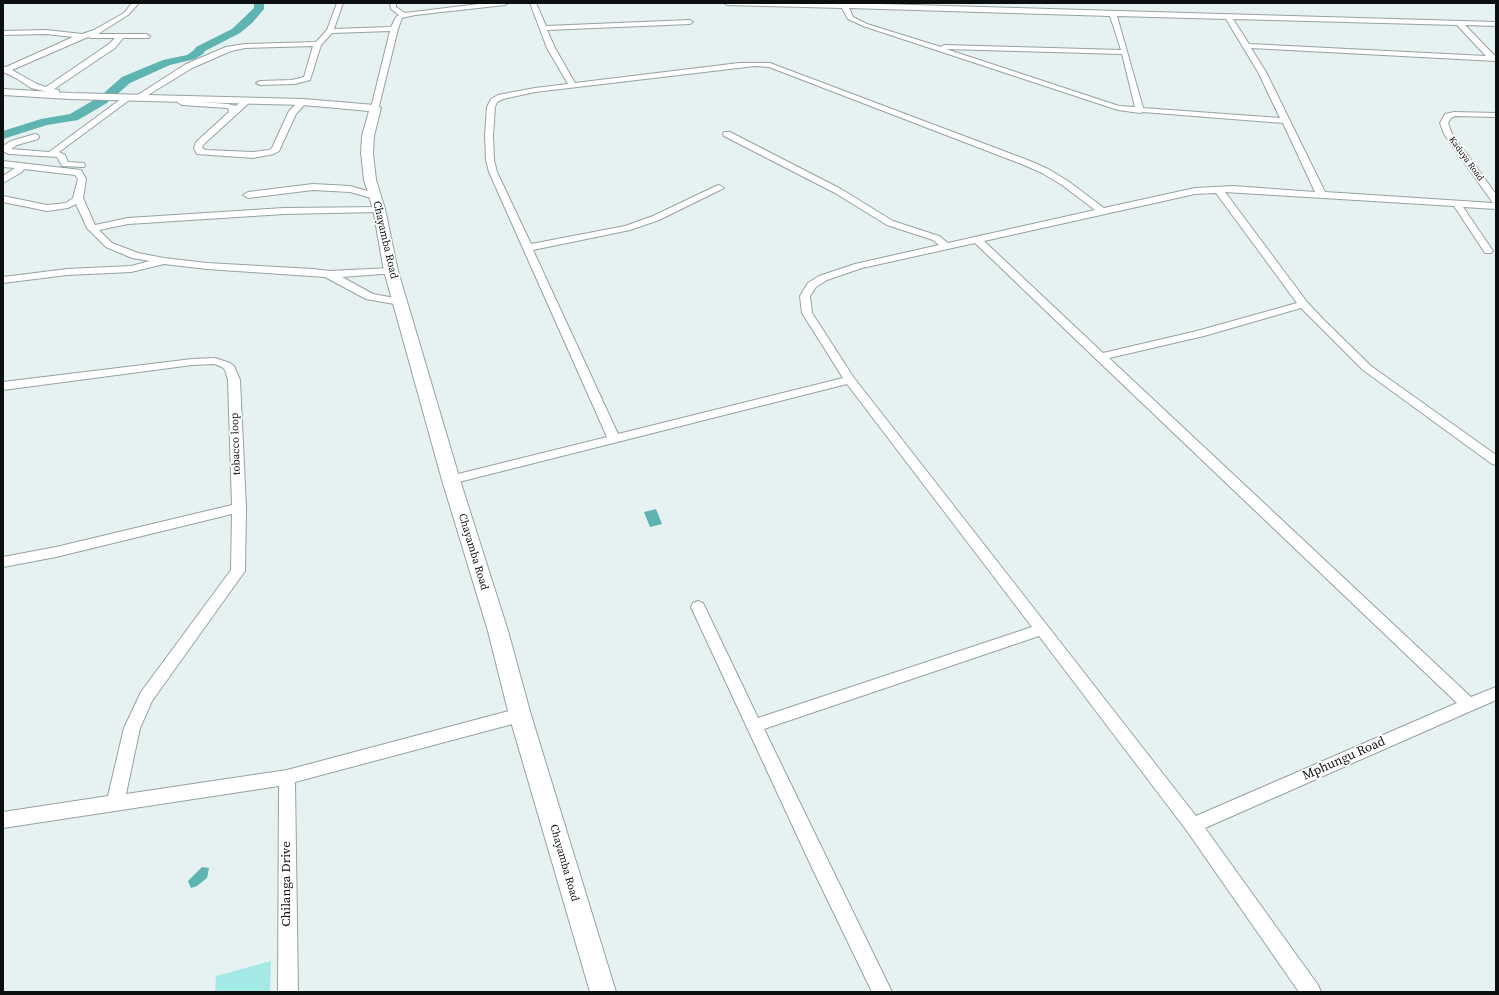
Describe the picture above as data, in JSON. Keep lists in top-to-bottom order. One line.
{"streets":{"street":["Kaduya Road","Chayamba Road","tobacco loop","Mphungu Road","Chilanga Drive"]}}
